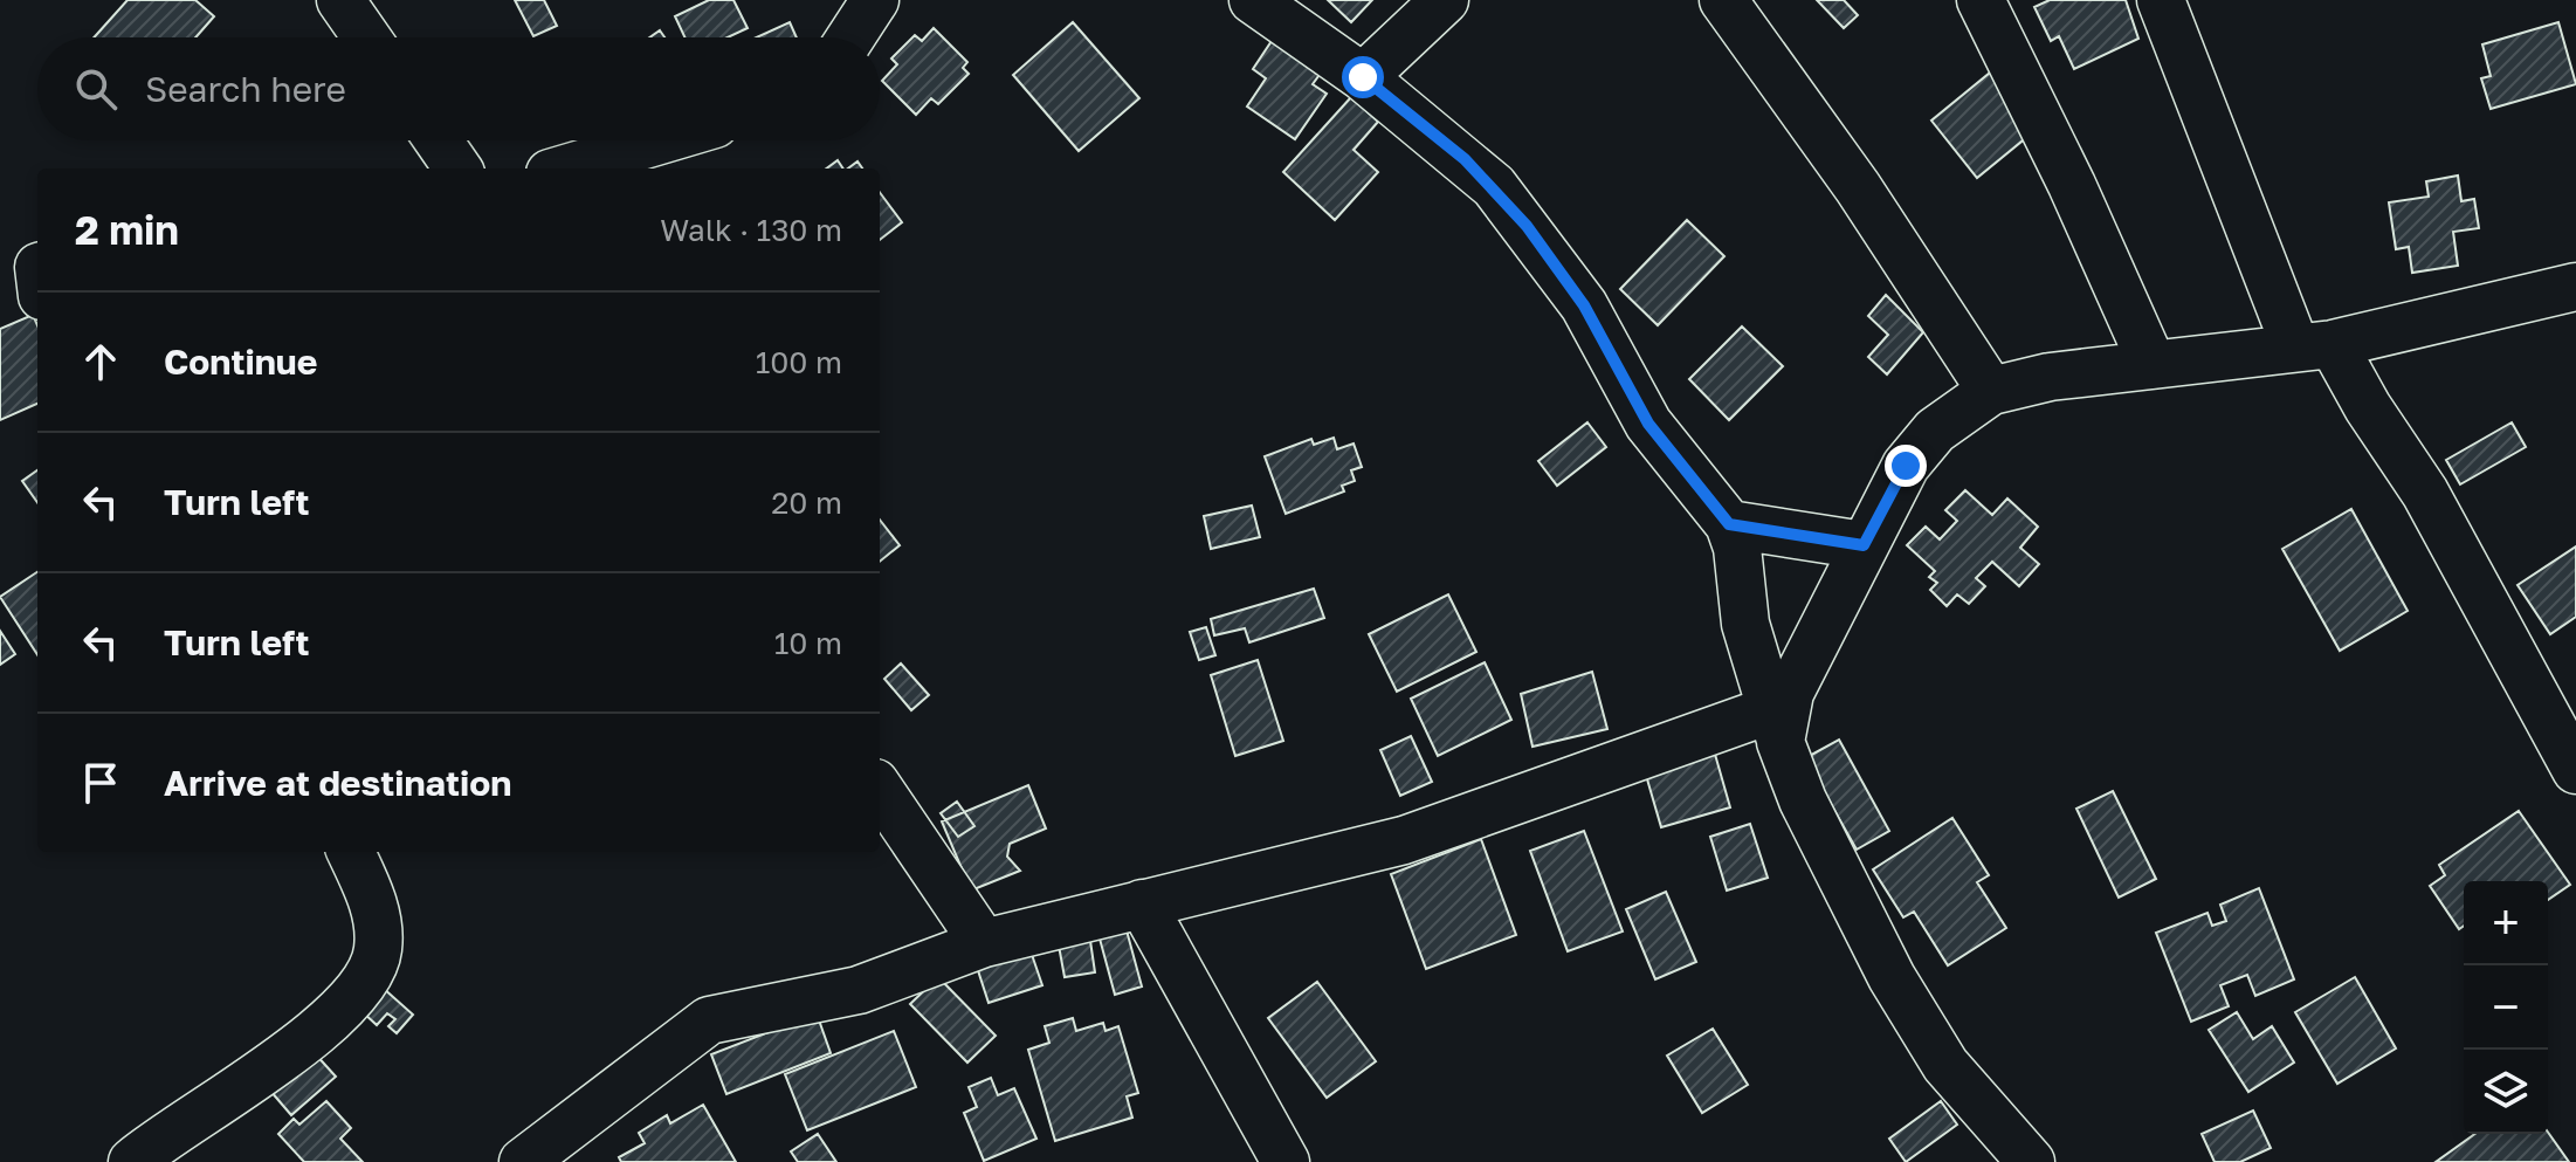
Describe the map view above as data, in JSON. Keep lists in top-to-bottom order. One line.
{"page":{"search":"Search here","heading":["2 min","Walk · 130 m"],"list":[["Continue","100 m"],["Turn left","20 m"],["Turn left","10 m"],"Arrive at destination"],"map_buttons":["+","−"]}}
